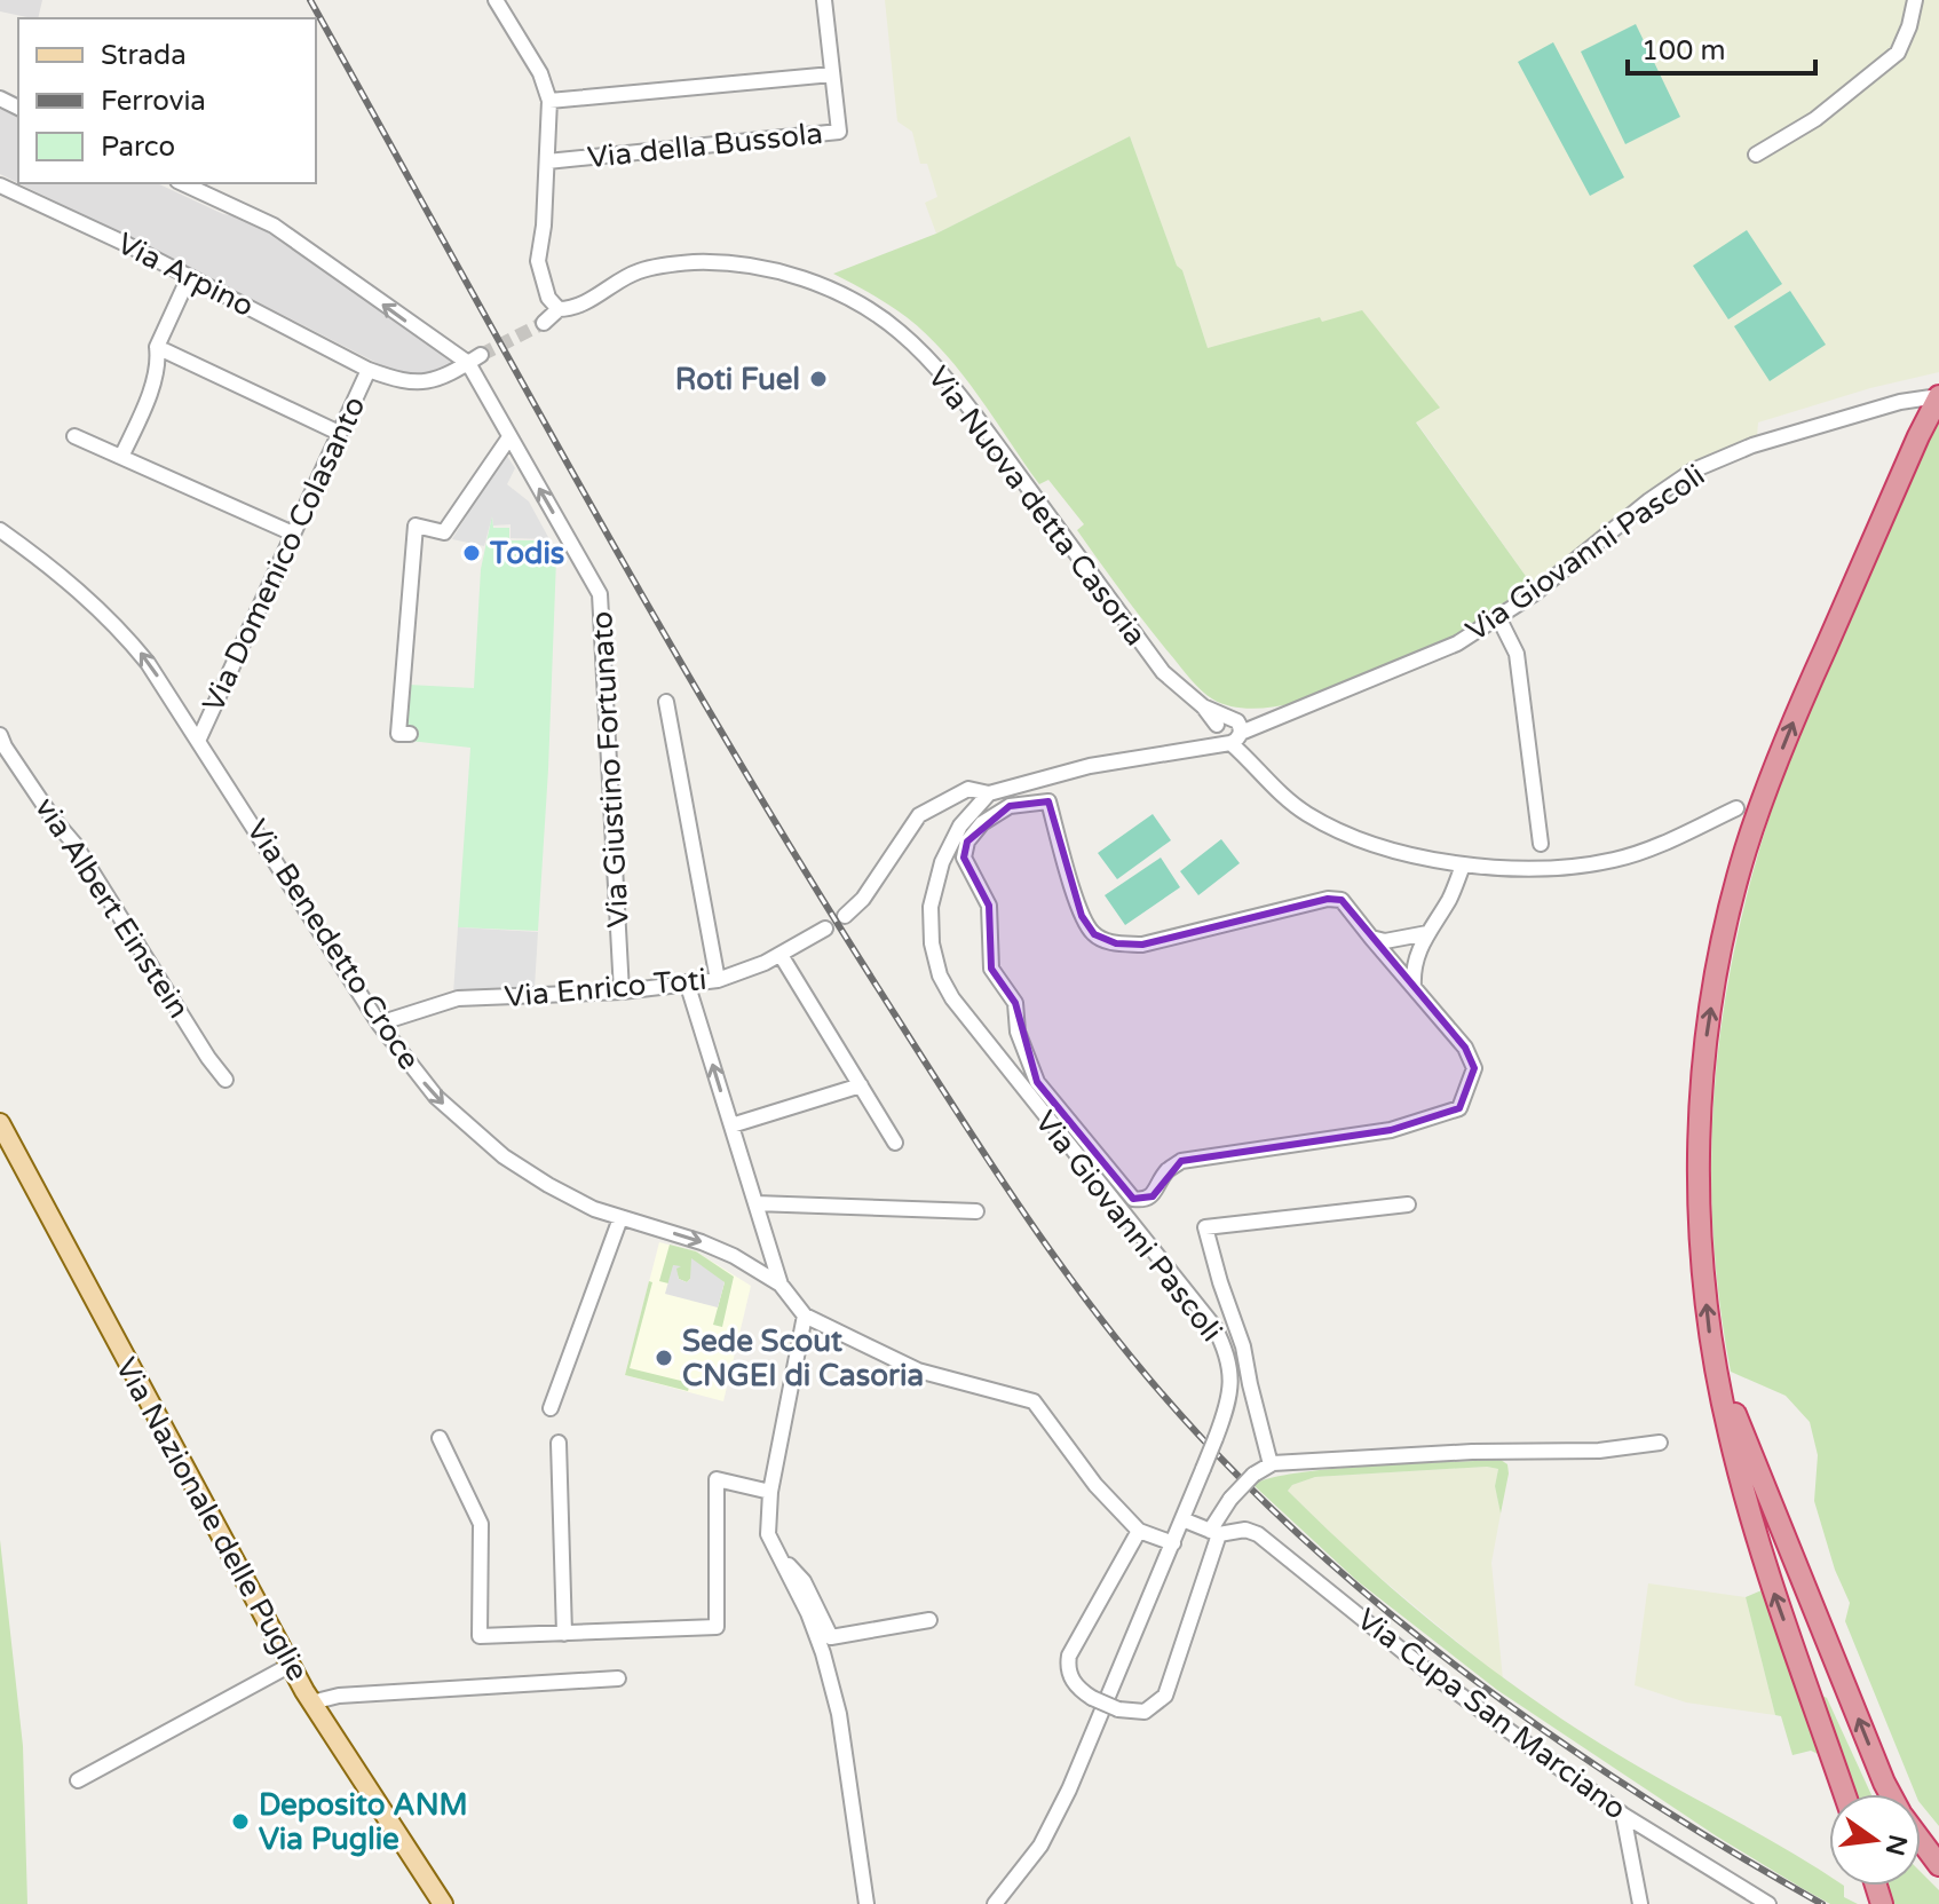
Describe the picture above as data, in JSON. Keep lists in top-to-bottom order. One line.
{"streets":{"main road":["Via Nazionale delle Puglie"],"street":["Via della Bussola","Via Arpino","Via Nuova detta Casoria","Via Giovanni Pascoli","Via Domenico Colasanto","Via Giustino Fortunato","via Albert Einstein","Via Benedetto Croce","Via Enrico Toti","Via Cupa San Marciano"]},"crossings":[["Via Arpino","Via Domenico Colasanto"],["Via Arpino","Via Giustino Fortunato"],["Via Nuova detta Casoria","Via Giovanni Pascoli"],["Via Giovanni Pascoli","Via Benedetto Croce"],["Via Giovanni Pascoli","Via Cupa San Marciano"],["Via Domenico Colasanto","Via Benedetto Croce"],["Via Giustino Fortunato","Via Enrico Toti"],["Via Benedetto Croce","Via Enrico Toti"]],"places":["Roti Fuel","Todis","Sede Scout CNGEI di Casoria","Deposito ANM Via Puglie"],"legend":["Strada","Ferrovia","Parco"],"scale_bar":"100 m","north":"right"}
